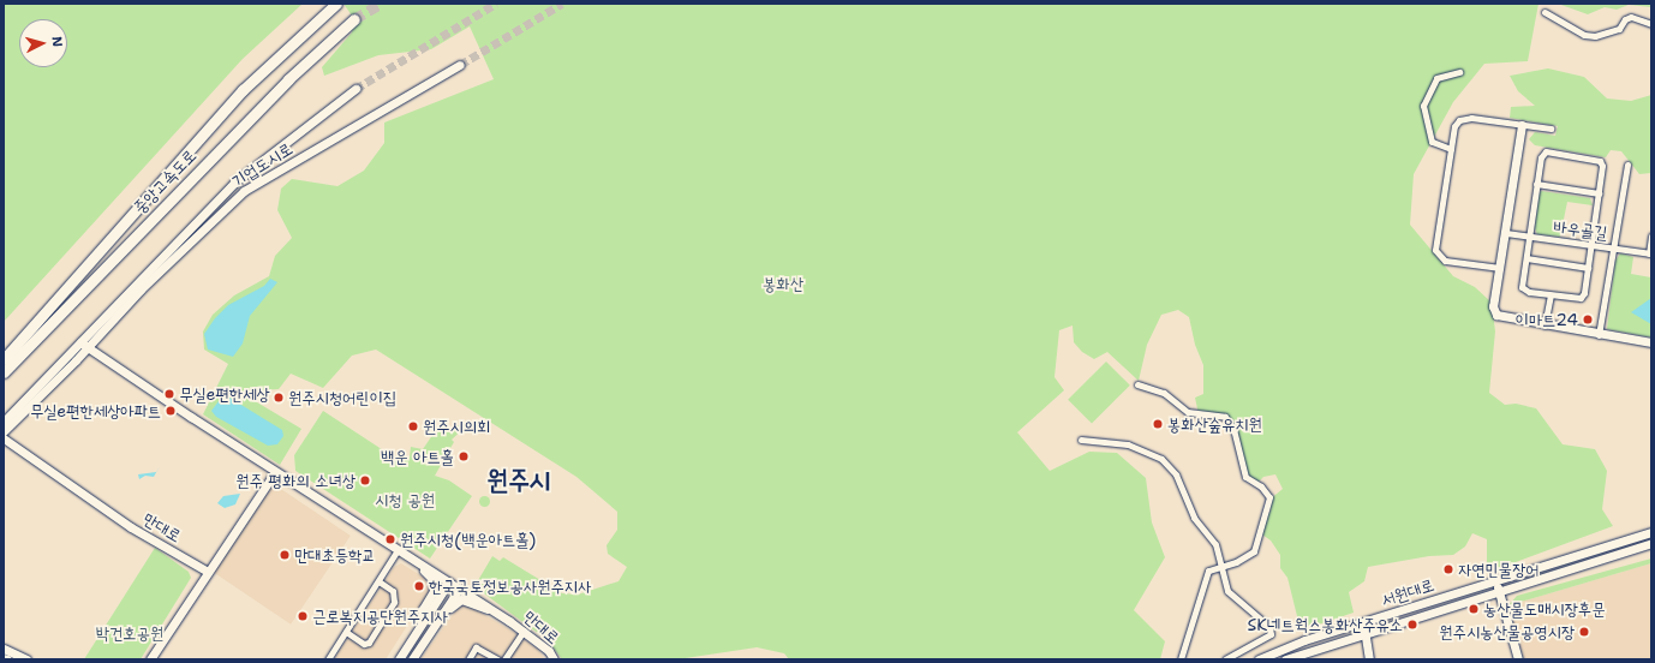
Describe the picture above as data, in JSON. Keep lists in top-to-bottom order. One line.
{"streets":{"highway":["중앙고속도로"],"street":["기업도시로","바우골길","만대로","서원대로"]},"districts":["원주시"],"parks":["봉화산","시청 공원","박건호공원"],"places":["이마트24","무실e편한세상","원주시청어린이집","무실e편한세상아파트","봉화산숲유치원","원주시의회","백운 아트홀","원주 평화의 소녀상","원주시청(백운아트홀)","만대초등학교","자연민물장어","한국국토정보공사원주지사","농산물도매시장후문","근로복지공단원주지사","SK네트웍스봉화산주유소","원주시농산물공영시장"],"north":"right"}
